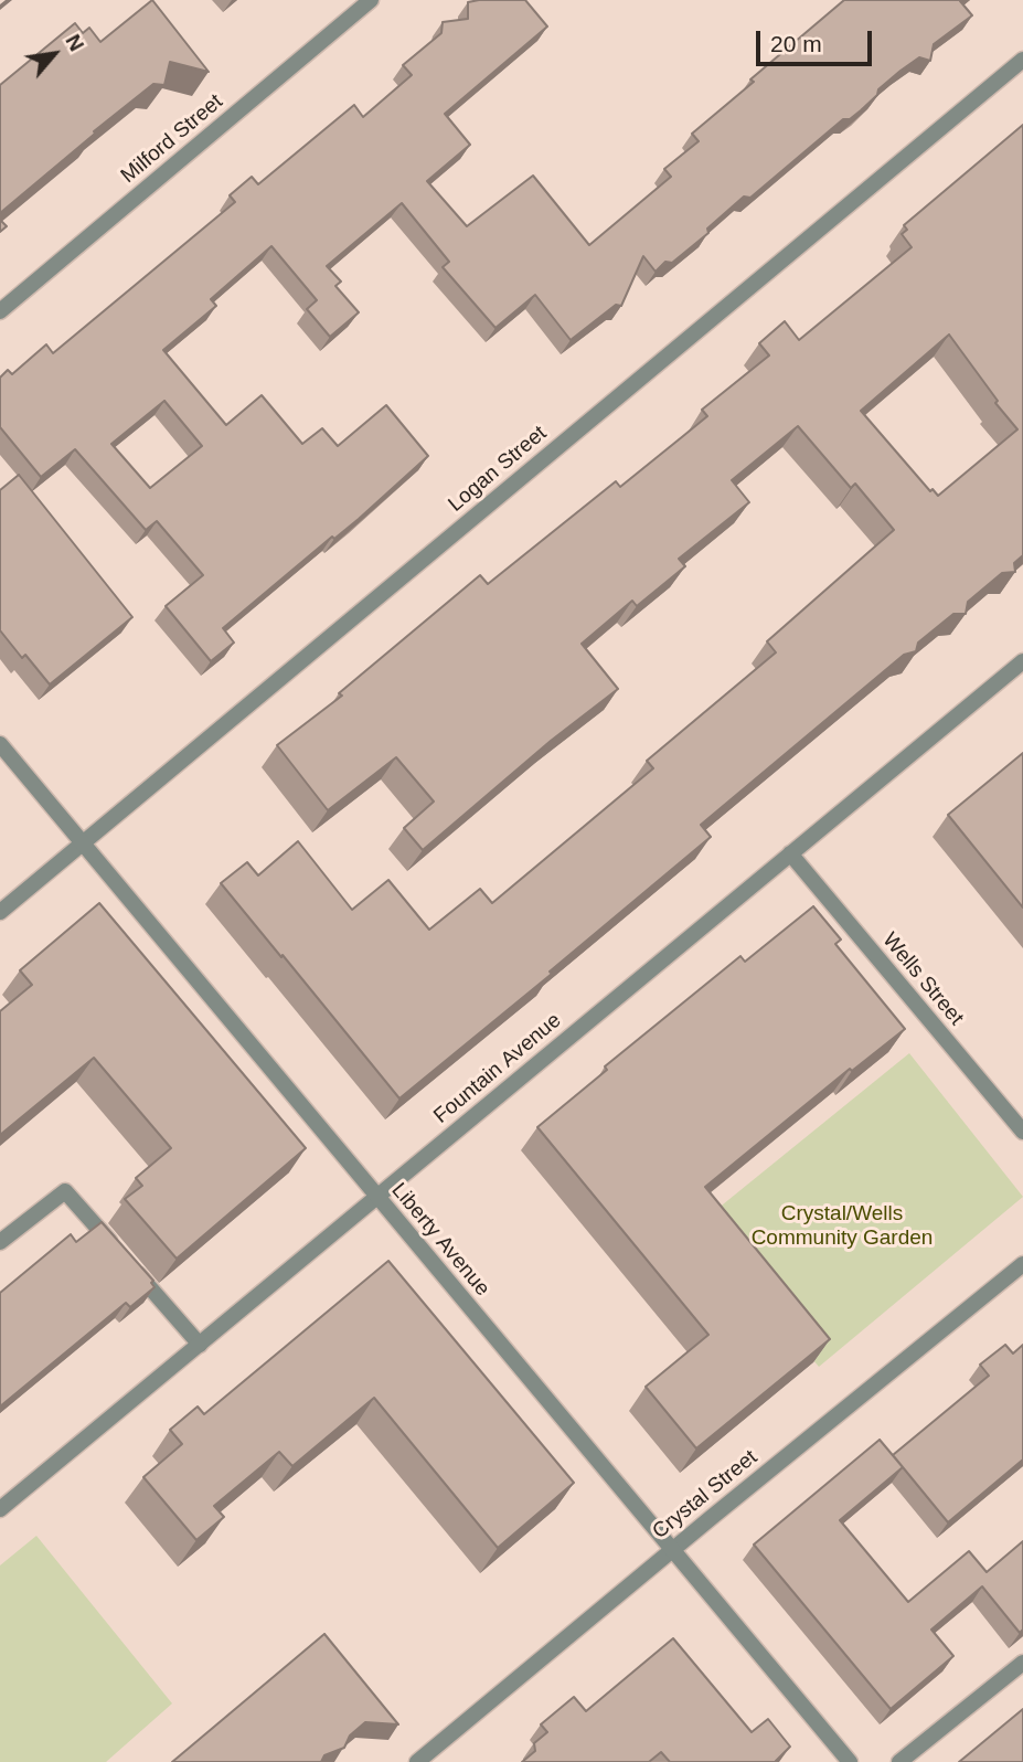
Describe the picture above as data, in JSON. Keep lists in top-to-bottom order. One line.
{"streets":{"street":["Milford Street","Logan Street","Wells Street","Fountain Avenue","Liberty Avenue","Crystal Street"]},"crossings":[["Logan Street","Liberty Avenue"],["Wells Street","Fountain Avenue"],["Fountain Avenue","Liberty Avenue"],["Liberty Avenue","Crystal Street"]],"parks":["Crystal/Wells Community Garden"],"scale_bar":"20 m","north":"top right"}
